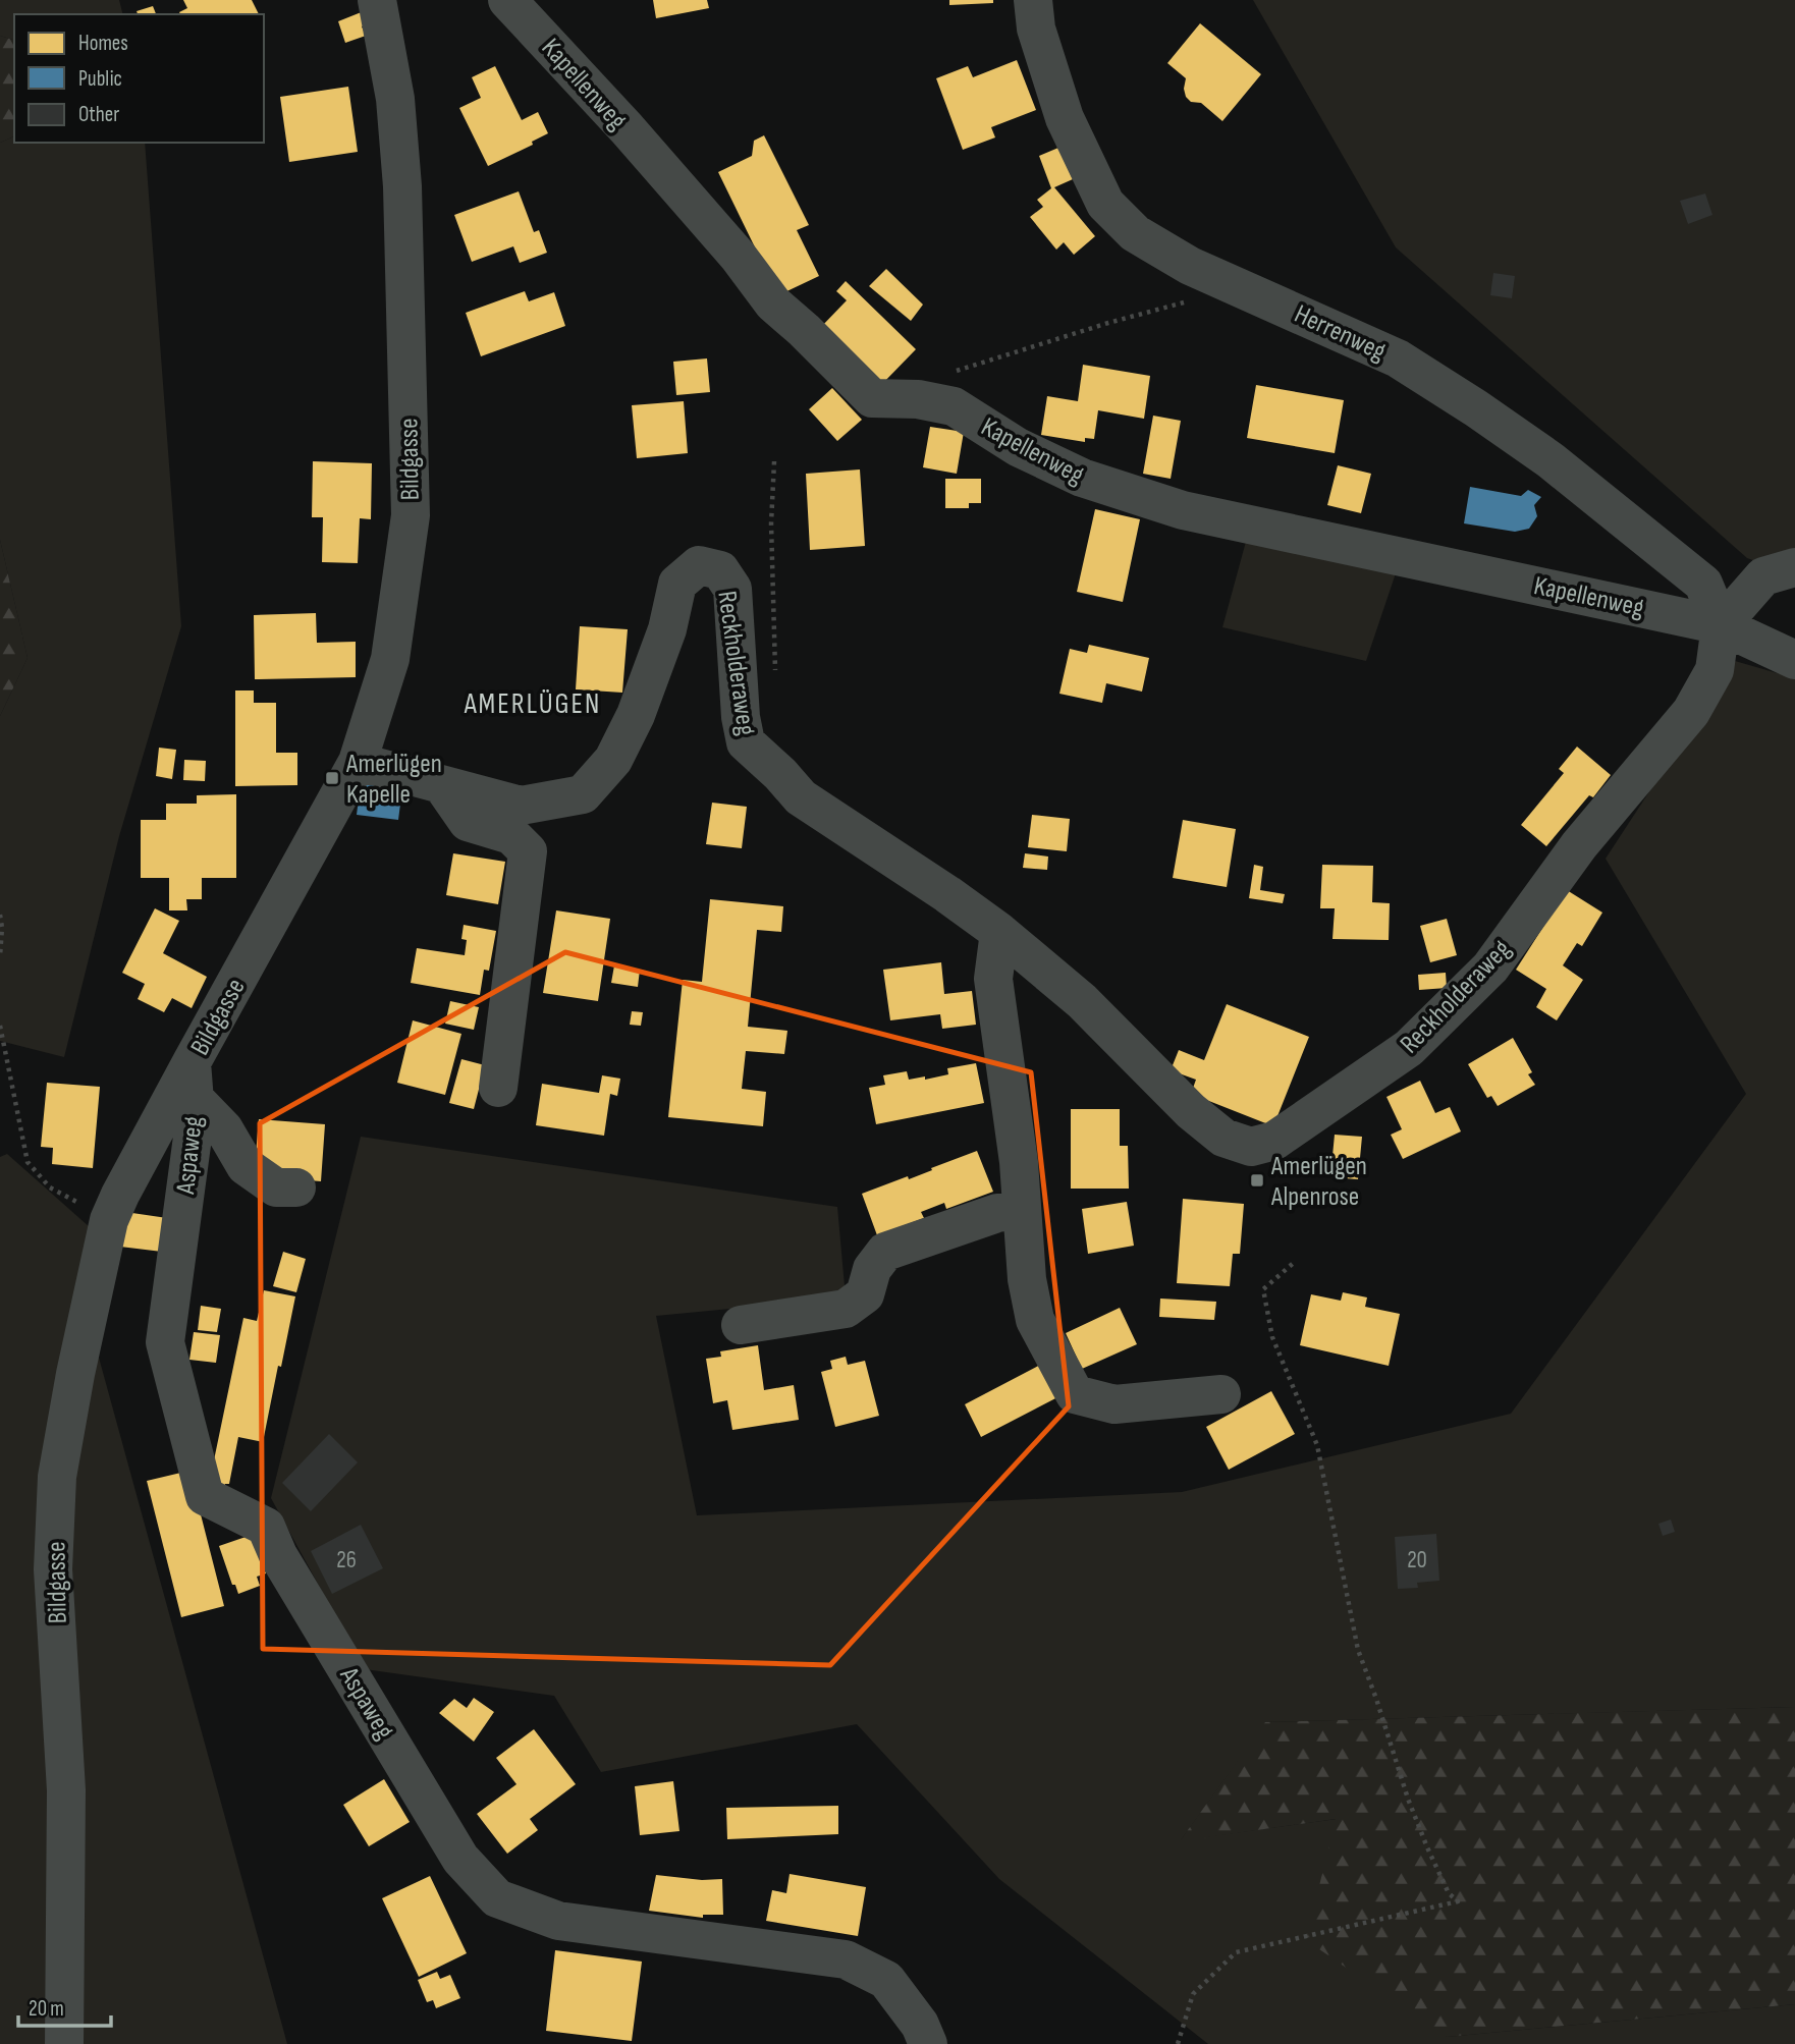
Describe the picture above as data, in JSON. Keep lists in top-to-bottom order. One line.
{"streets":{"street":["Kapellenweg","Herrenweg","Bildgasse","Reckholderaweg","Aspaweg"]},"crossings":[["Kapellenweg","Herrenweg"],["Kapellenweg","Reckholderaweg"],["Herrenweg","Reckholderaweg"],["Bildgasse","Reckholderaweg"],["Bildgasse","Aspaweg"]],"districts":["AMERLÜGEN"],"places":{"transit":["Amerlügen Kapelle","Amerlügen Alpenrose"]},"house_numbers":["26","20"],"legend":["Homes","Public","Other"],"scale_bar":"20 m"}
